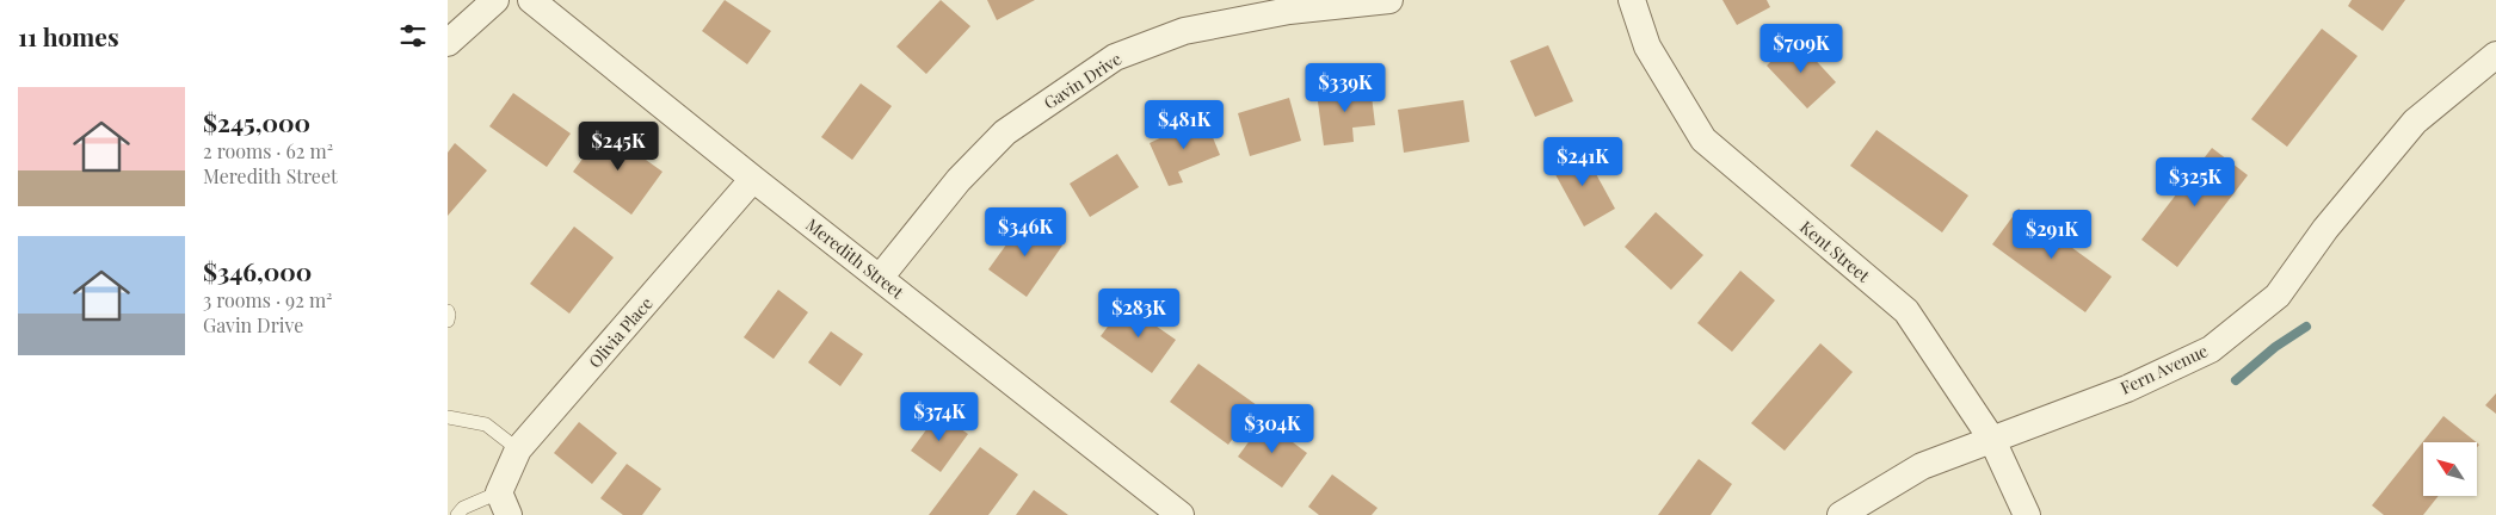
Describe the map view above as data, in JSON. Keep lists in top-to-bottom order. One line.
{"streets":{"street":["Gavin Drive","Kent Street","Meredith Street","Olivia Place","Fern Avenue"]},"crossings":[["Gavin Drive","Meredith Street"],["Kent Street","Fern Avenue"],["Meredith Street","Olivia Place"]],"north":"top left","page":{"heading":"11 homes","price":["$709K","$339K","$481K","$245K","$241K","$325K","$346K","$291K","$283K","$374K","$304K"],"list":[{"name":"$245,000","note":"2 rooms · 62 m² · Meredith Street"},{"name":"$346,000","note":"3 rooms · 92 m² · Gavin Drive"}]}}
